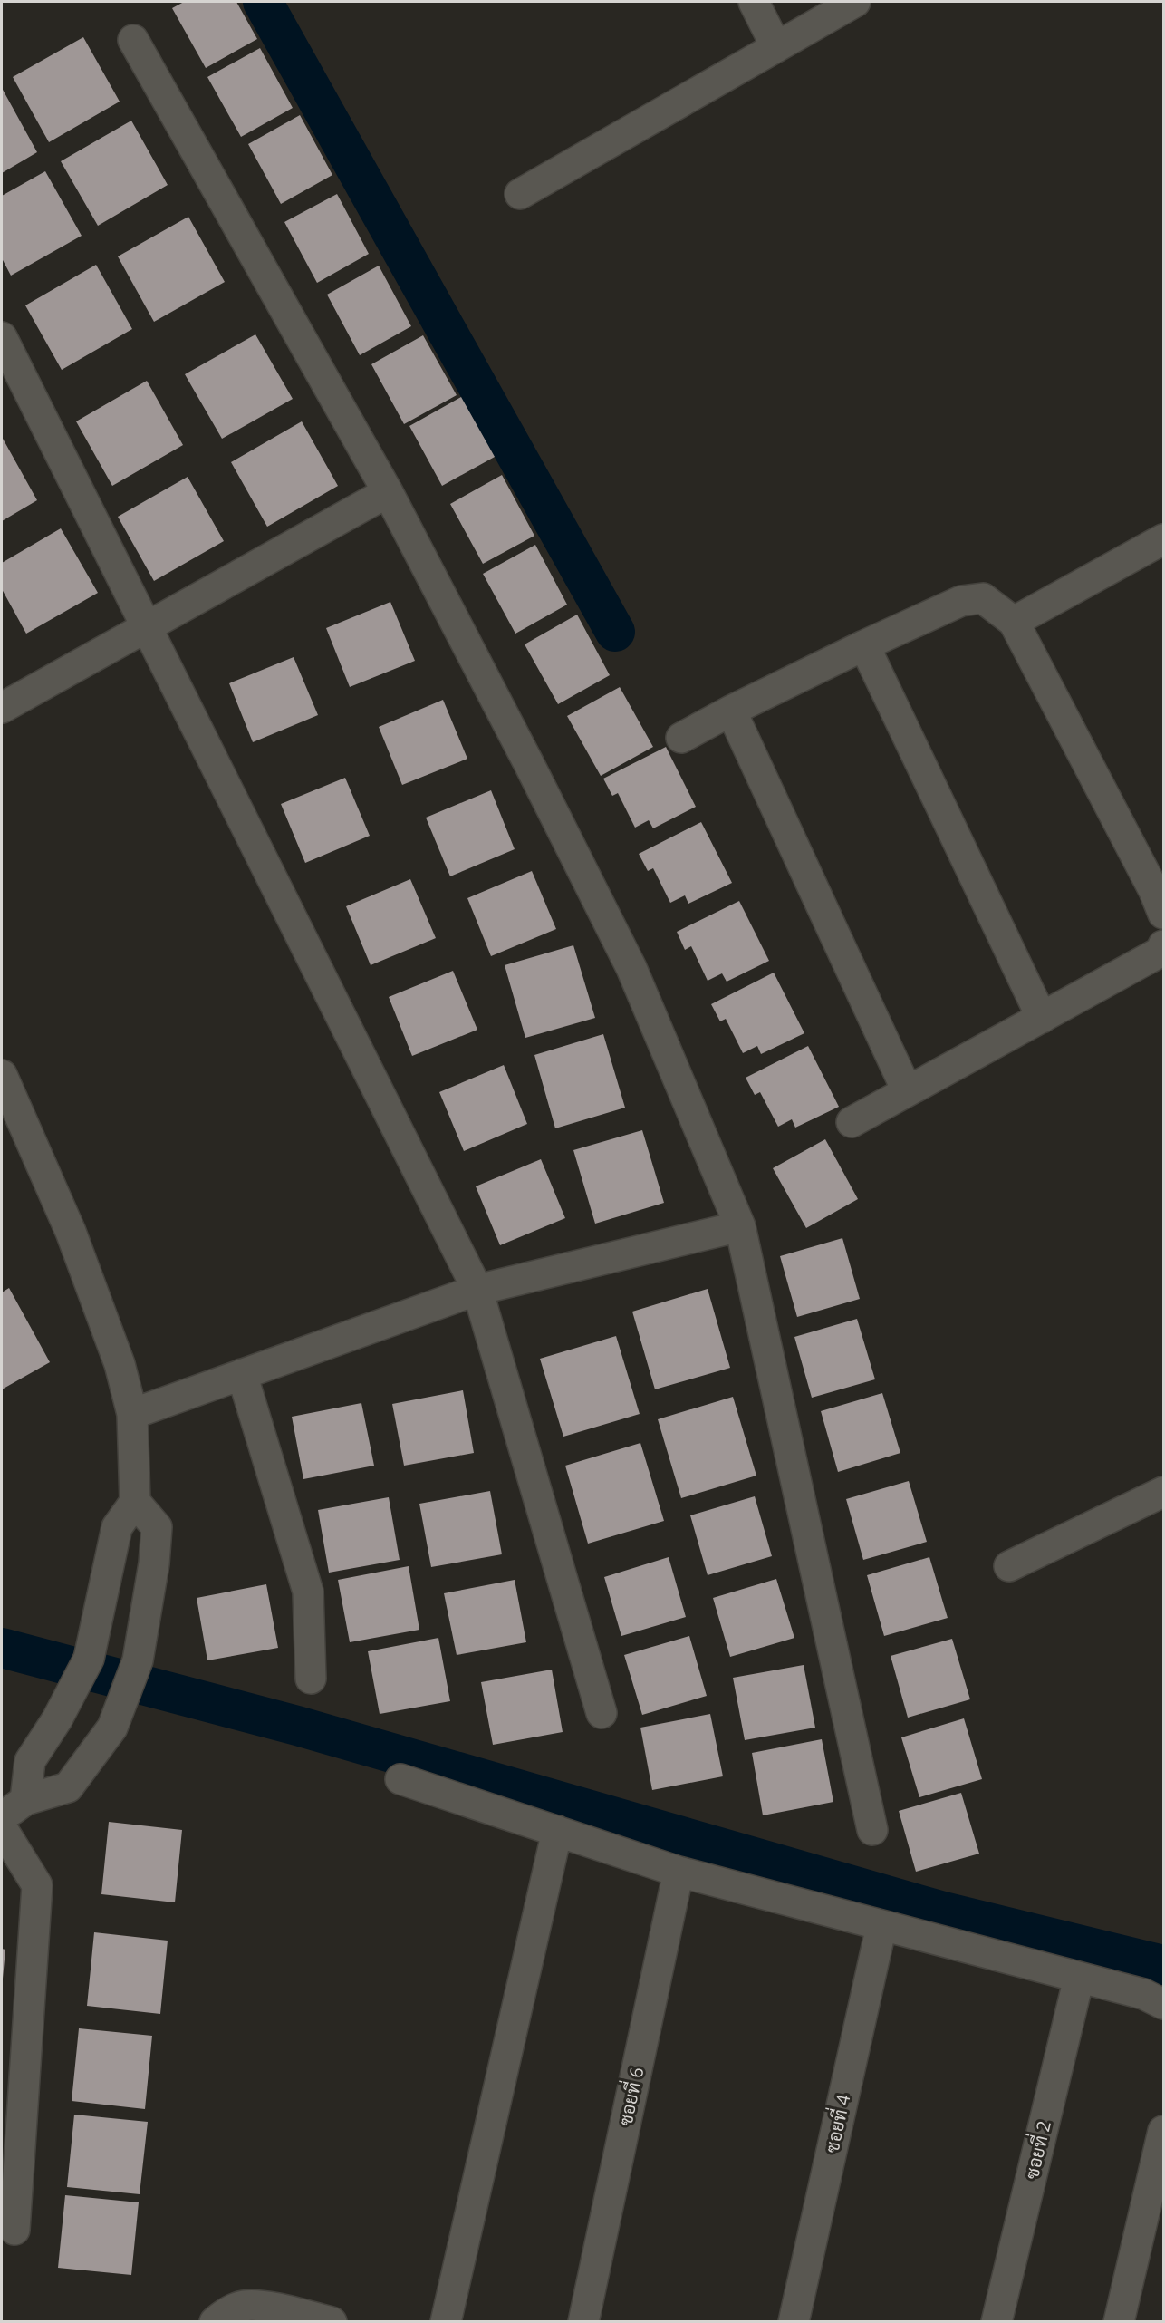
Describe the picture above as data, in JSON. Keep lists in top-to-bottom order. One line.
{"streets":{"street":["ซอยที่ 6","ซอยที่ 4","ซอยที่ 2"]}}
